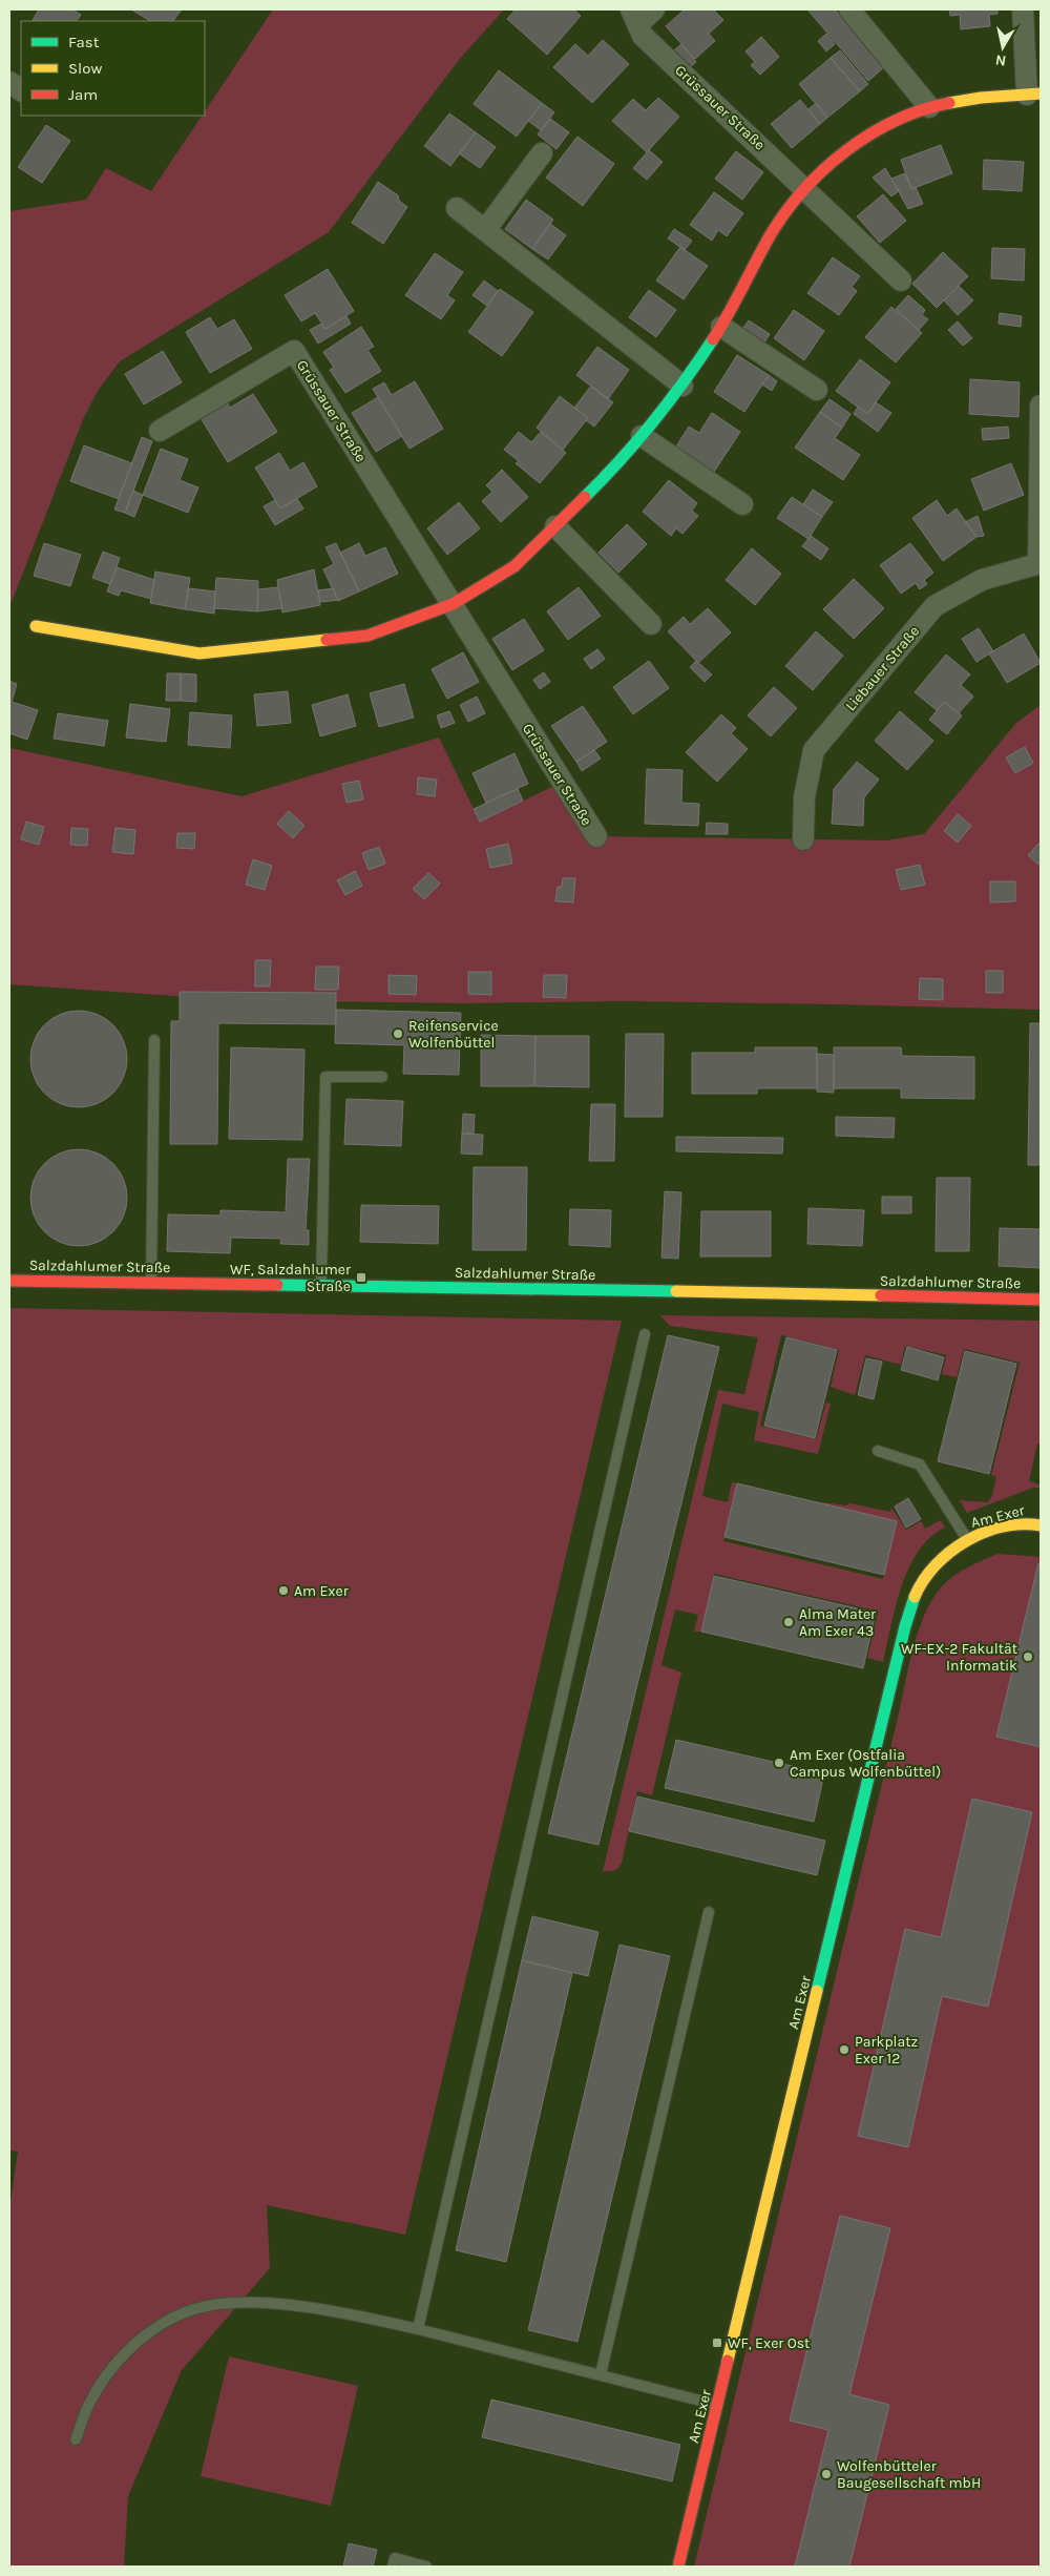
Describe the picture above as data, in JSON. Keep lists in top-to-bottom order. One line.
{"streets":{"street":["Grüssauer Straße","Liebauer Straße","Salzdahlumer Straße","Am Exer"]},"places":{"other":["Reifenservice Wolfenbüttel","Am Exer","Alma Mater Am Exer 43","WF-EX-2 Fakultät Informatik","Am Exer (Ostfalia Campus Wolfenbüttel)","Parkplatz Exer 12","Wolfenbütteler Baugesellschaft mbH"],"transit":["WF, Salzdahlumer Straße","WF, Exer Ost"]},"legend":["Fast","Slow","Jam"],"north":"bottom"}
